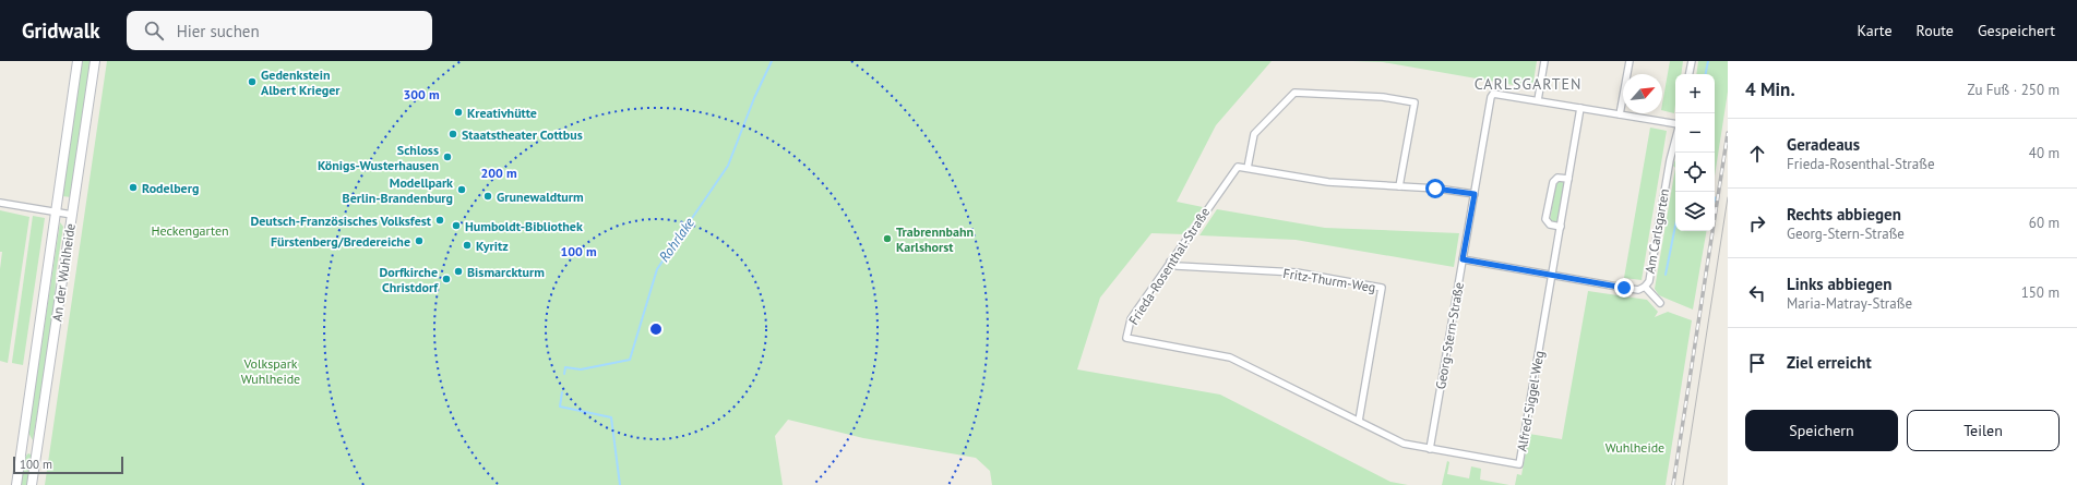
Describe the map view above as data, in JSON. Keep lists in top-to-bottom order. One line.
{"streets":{"main road":["An der Wuhlheide"],"street":["Am Carlsgarten","Frieda-Rosenthal-Straße","Fritz-Thurm-Weg","Georg-Stern-Straße","Alfred-Siggel-Weg"]},"crossings":[["Frieda-Rosenthal-Straße","Fritz-Thurm-Weg"],["Frieda-Rosenthal-Straße","Georg-Stern-Straße"],["Frieda-Rosenthal-Straße","Alfred-Siggel-Weg"],["Georg-Stern-Straße","Alfred-Siggel-Weg"]],"districts":["CARLSGARTEN"],"water":["Rohrlake"],"parks":["Heckengarten","Volkspark Wuhlheide","Wuhlheide"],"places":["Gedenkstein Albert Krieger","Kreativhütte","Staatstheater Cottbus","Schloss Königs-Wusterhausen","Rodelberg","Modellpark Berlin-Brandenburg","Grunewaldturm","Deutsch-Französisches Volksfest","Humboldt-Bibliothek","Trabrennbahn Karlshorst","Fürstenberg/Bredereiche","Kyritz","Bismarckturm","Dorfkirche Christdorf"],"scale_bar":"100 m","north":"top right","page":{"header":"Gridwalk","search":"Hier suchen","nav":["Karte","Route","Gespeichert"],"heading":["4 Min.","Zu Fuß · 250 m"],"map_buttons":["+","−"],"list":[["Geradeaus","Frieda-Rosenthal-Straße","40 m"],["Rechts abbiegen","Georg-Stern-Straße","60 m"],["Links abbiegen","Maria-Matray-Straße","150 m"],"Ziel erreicht"],"buttons":["Speichern","Teilen"],"scale":"100 m"},"rings":["300 m","200 m","100 m"]}
